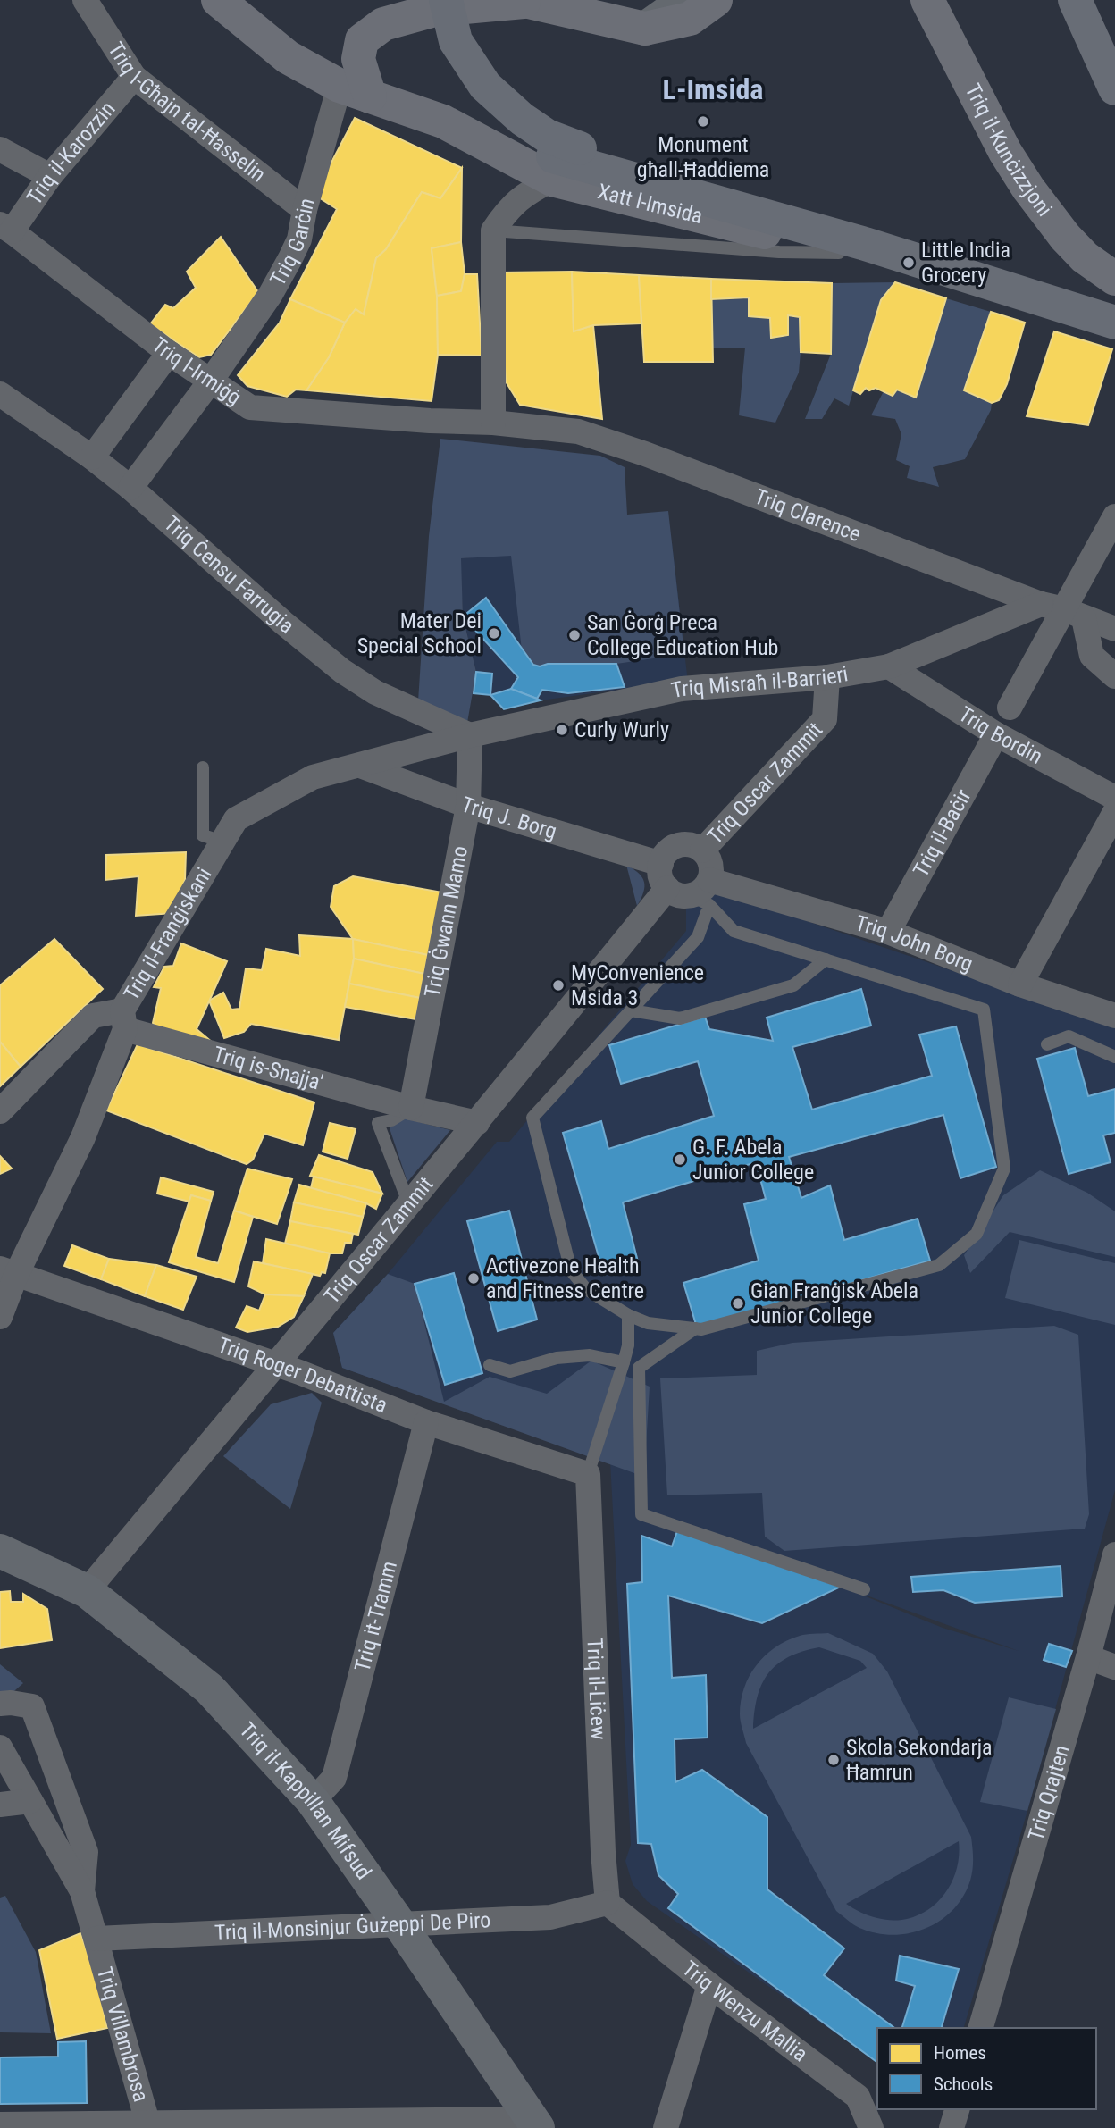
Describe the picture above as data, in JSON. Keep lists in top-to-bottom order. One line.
{"streets":{"highway":["Xatt l-Imsida"],"main road":["Triq il-Kunċizzjoni"],"street":["Triq l-Għajn tal-Ħasselin","Triq il-Karozzin","Triq Garċin","Triq l-Irmiġġ","Triq Clarence","Triq Ċensu Farrugia","Triq Misraħ il-Barrieri","Triq Bordin","Triq Oscar Zammit","Triq J. Borg","Triq il-Baċir","Triq Ġwann Mamo","Triq il-Franġiskani","Triq John Borg","Triq is-Snajja'","Triq Roger Debattista","Triq it-Tramm","Triq il-Liċew","Triq Qrajten","Triq il-Kappillan Mifsud","Triq il-Monsinjur Ġużeppi De Piro","Triq Wenzu Mallia","Triq Villambrosa"]},"crossings":[["Triq l-Għajn tal-Ħasselin","Triq il-Karozzin"],["Triq l-Għajn tal-Ħasselin","Triq Garċin"],["Triq il-Karozzin","Triq l-Irmiġġ"],["Xatt l-Imsida","Triq Garċin"],["Triq Garċin","Triq l-Irmiġġ"],["Triq Garċin","Triq Ċensu Farrugia"],["Triq l-Irmiġġ","Triq Clarence"],["Triq Clarence","Triq Misraħ il-Barrieri"],["Triq Ċensu Farrugia","Triq Misraħ il-Barrieri"],["Triq Ċensu Farrugia","Triq Ġwann Mamo"],["Triq Ċensu Farrugia","Triq il-Franġiskani"],["Triq Misraħ il-Barrieri","Triq Bordin"],["Triq Misraħ il-Barrieri","Triq Oscar Zammit"],["Triq Misraħ il-Barrieri","Triq Ġwann Mamo"],["Triq Misraħ il-Barrieri","Triq il-Franġiskani"],["Triq Bordin","Triq il-Baċir"],["Triq Oscar Zammit","Triq J. Borg"],["Triq Oscar Zammit","Triq John Borg"],["Triq Oscar Zammit","Triq is-Snajja'"],["Triq Oscar Zammit","Triq Roger Debattista"],["Triq Oscar Zammit","Triq il-Kappillan Mifsud"],["Triq J. Borg","Triq Ġwann Mamo"],["Triq J. Borg","Triq il-Franġiskani"],["Triq J. Borg","Triq John Borg"],["Triq il-Baċir","Triq John Borg"],["Triq Ġwann Mamo","Triq il-Franġiskani"],["Triq Ġwann Mamo","Triq is-Snajja'"],["Triq il-Franġiskani","Triq is-Snajja'"],["Triq il-Franġiskani","Triq Roger Debattista"],["Triq Roger Debattista","Triq it-Tramm"],["Triq Roger Debattista","Triq il-Liċew"],["Triq it-Tramm","Triq il-Kappillan Mifsud"],["Triq il-Liċew","Triq il-Monsinjur Ġużeppi De Piro"],["Triq il-Liċew","Triq Wenzu Mallia"],["Triq il-Kappillan Mifsud","Triq il-Monsinjur Ġużeppi De Piro"],["Triq il-Monsinjur Ġużeppi De Piro","Triq Wenzu Mallia"],["Triq il-Monsinjur Ġużeppi De Piro","Triq Villambrosa"]],"districts":["L-Imsida"],"places":["Monument għall-Ħaddiema","Little India Grocery","Mater Dei Special School","San Ġorġ Preca College Education Hub","Curly Wurly","MyConvenience Msida 3","G. F. Abela Junior College","Activezone Health and Fitness Centre","Gian Franġisk Abela Junior College","Skola Sekondarja Ħamrun"],"legend":["Homes","Schools"]}
